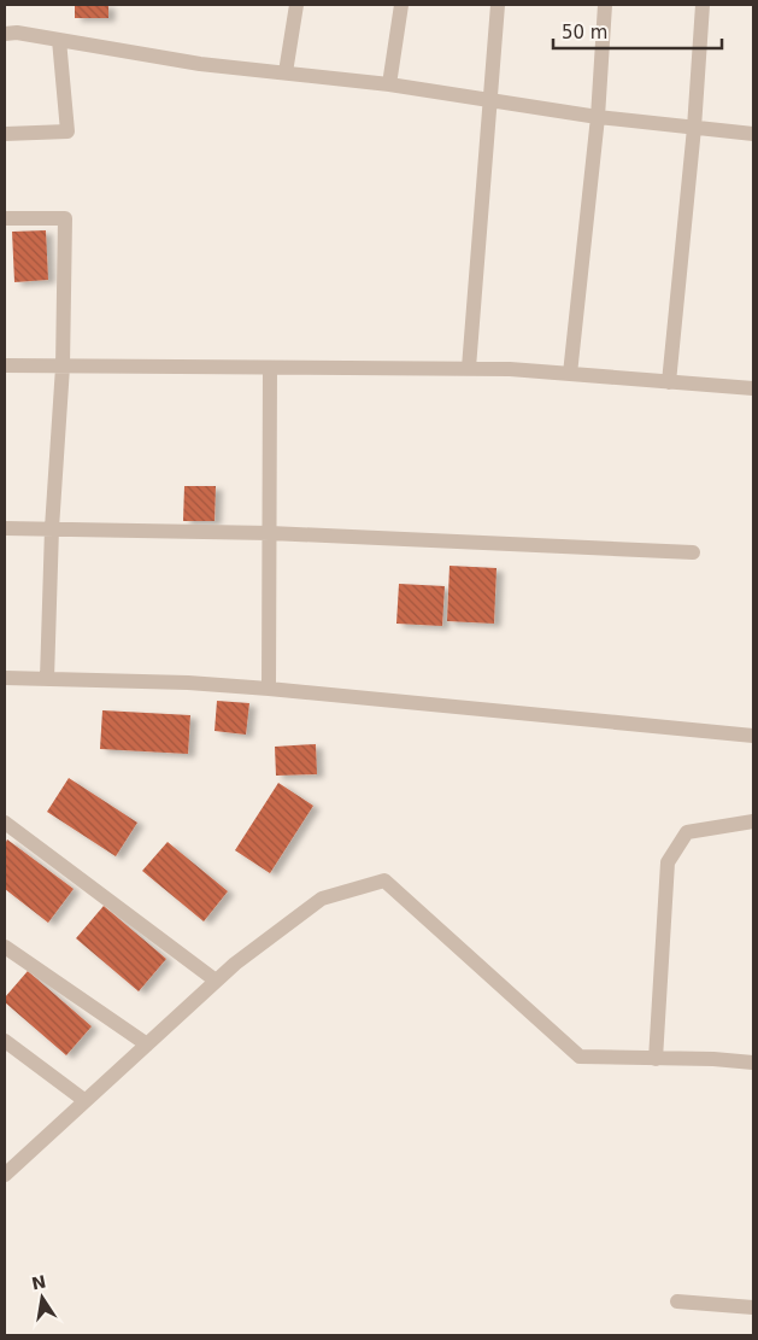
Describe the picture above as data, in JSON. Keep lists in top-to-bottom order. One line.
{"scale_bar":"50 m","north":"top"}
